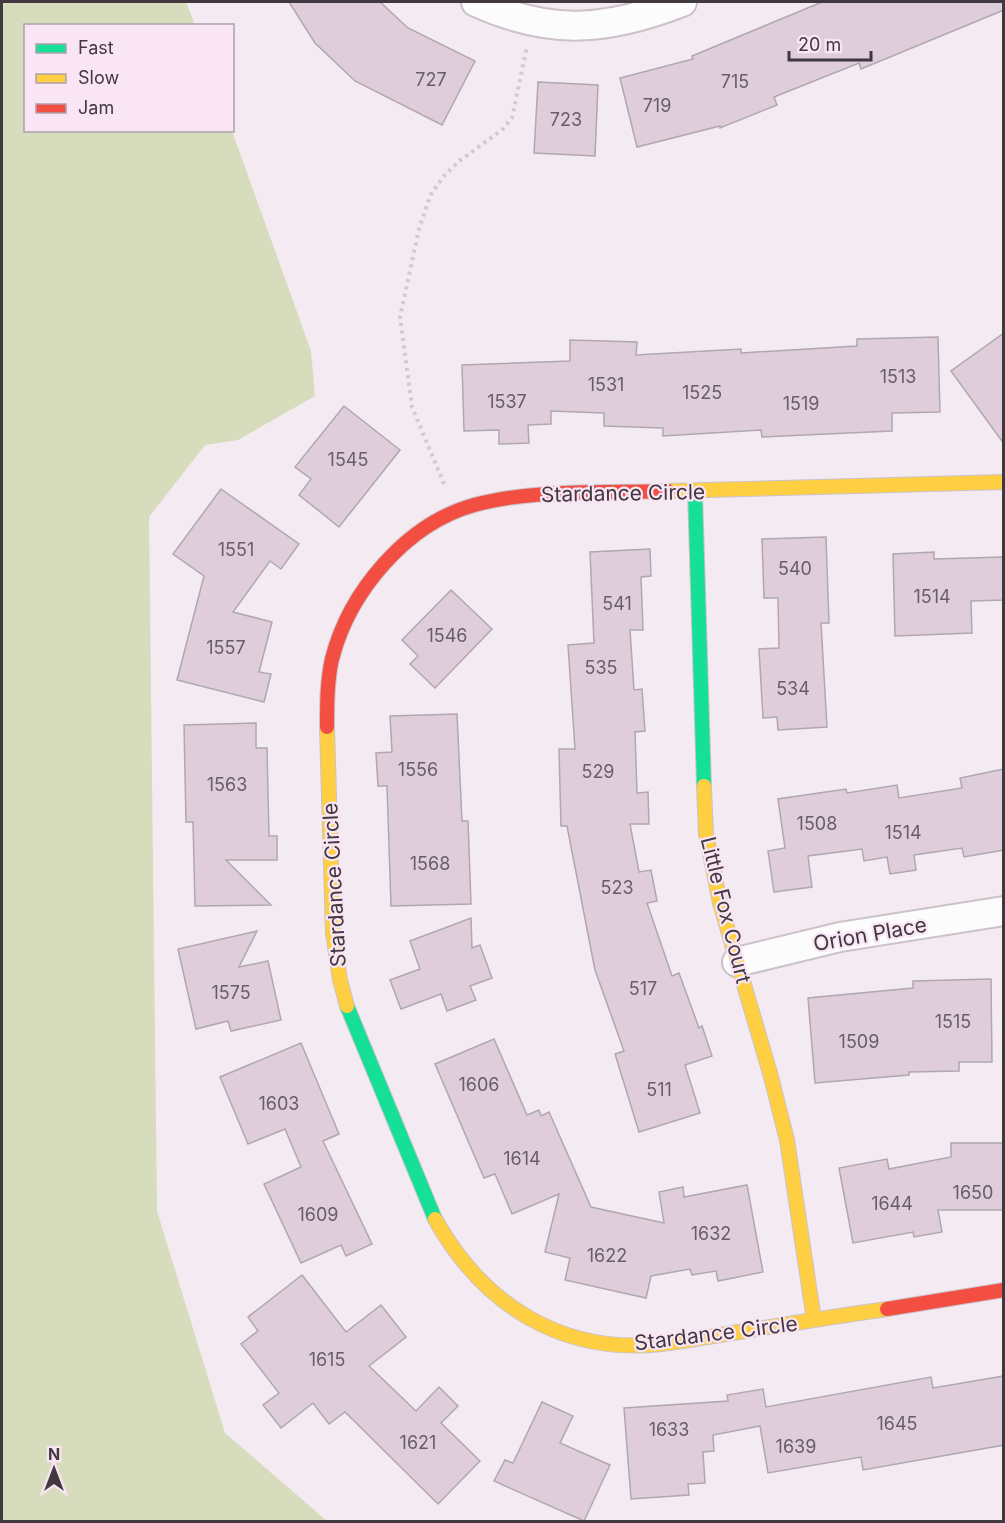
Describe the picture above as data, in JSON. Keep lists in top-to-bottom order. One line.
{"streets":{"street":["Stardance Circle","Little Fox Court","Orion Place"]},"crossings":[["Stardance Circle","Little Fox Court"],["Little Fox Court","Orion Place"]],"house_numbers":["727","715","719","723","1513","1531","1525","1537","1519","1545","1551","540","1514","541","1546","1557","535","534","1556","529","1563","1508","1514","1568","523","517","1575","1515","1509","1606","511","1603","1614","1650","1644","1609","1632","1622","1615","1645","1633","1621","1639"],"legend":["Fast","Slow","Jam"],"scale_bar":"20 m","north":"top"}
